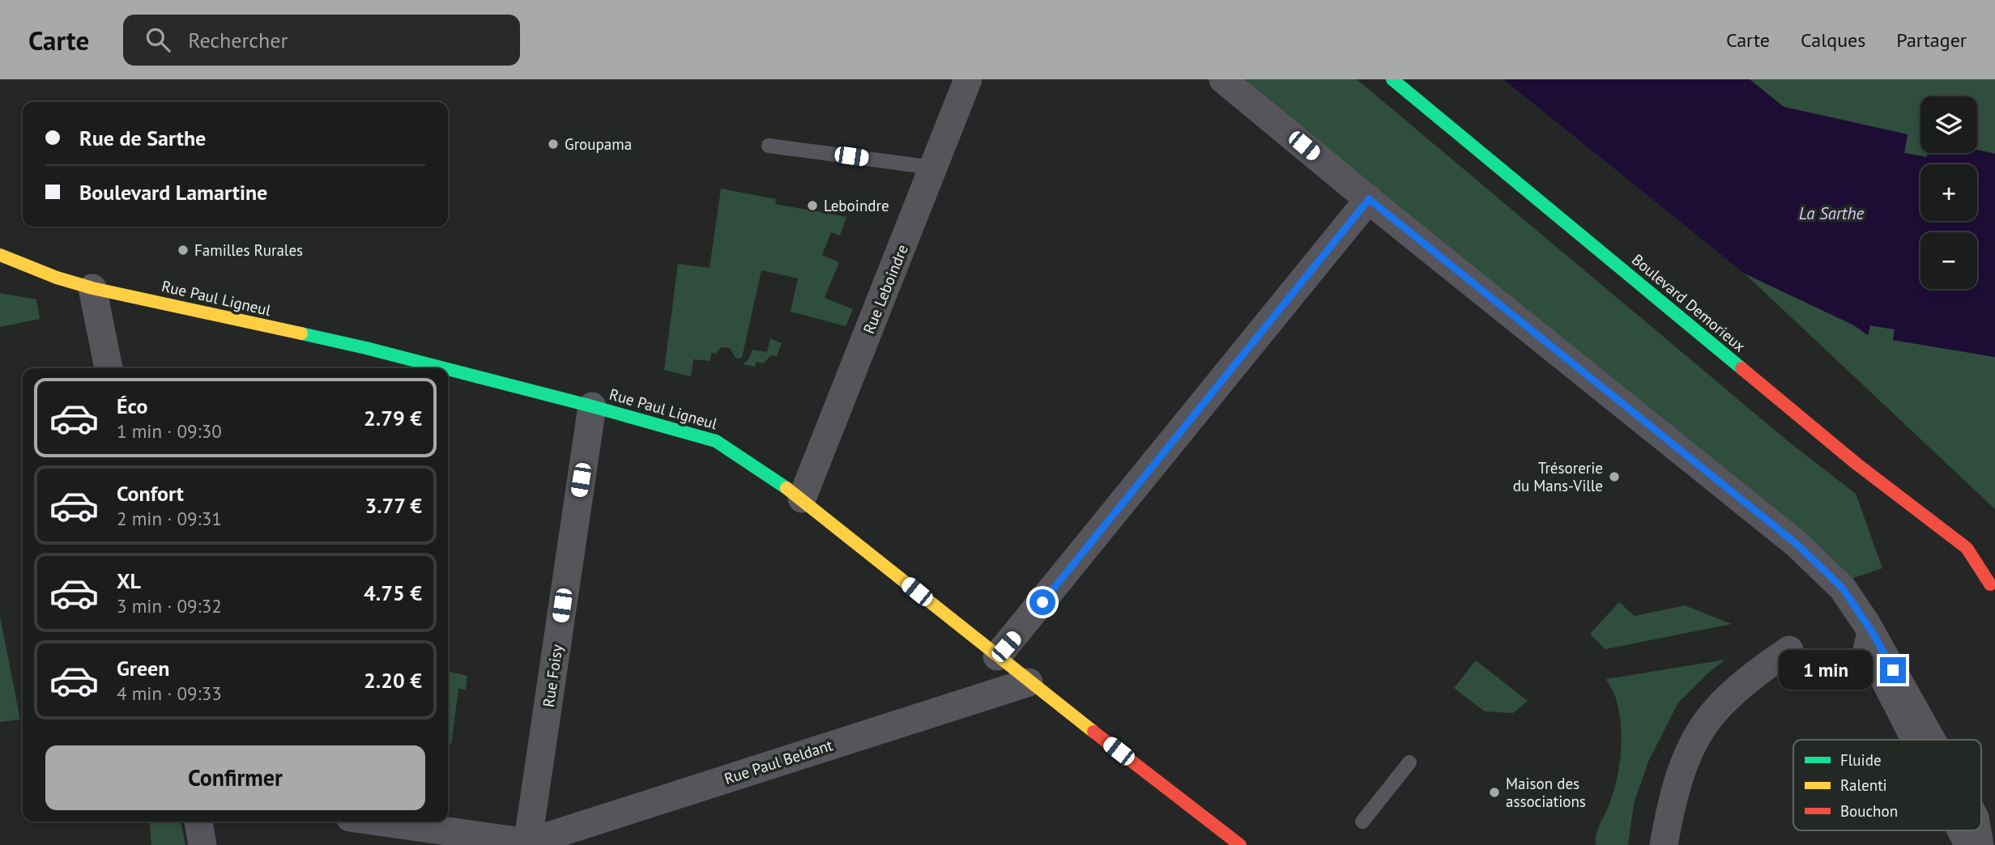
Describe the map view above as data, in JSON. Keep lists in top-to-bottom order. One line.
{"streets":{"street":["Rue Leboindre","Rue Paul Ligneul","Boulevard Demorieux","Rue Foisy","Rue Paul Beldant"]},"crossings":[["Rue Leboindre","Rue Paul Ligneul"],["Rue Paul Ligneul","Rue Foisy"],["Rue Paul Ligneul","Rue Paul Beldant"],["Rue Foisy","Rue Paul Beldant"]],"water":["La Sarthe"],"places":["Groupama","Leboindre","Familles Rurales","Trésorerie du Mans-Ville","Maison des associations"],"legend":["Fluide","Ralenti","Bouchon"],"page":{"header":"Carte","search":"Rechercher","nav":["Carte","Calques","Partager"],"map_buttons":["+","−"],"banner":["Rue de Sarthe","Boulevard Lamartine"],"list":[{"name":"Éco","note":"1 min · 09:30","value":"2.79 €"},{"name":"Confort","note":"2 min · 09:31","value":"3.77 €"},{"name":"XL","note":"3 min · 09:32","value":"4.75 €"},{"name":"Green","note":"4 min · 09:33","value":"2.20 €"}],"bubble":"1 min","buttons":"Confirmer"}}
